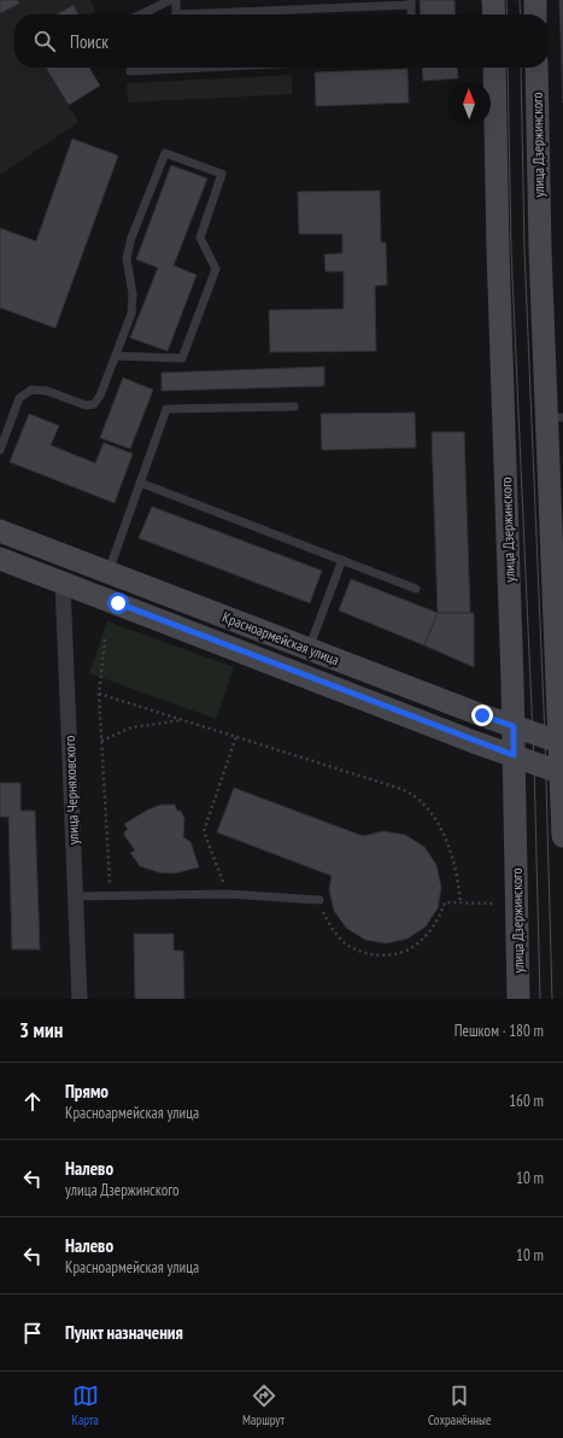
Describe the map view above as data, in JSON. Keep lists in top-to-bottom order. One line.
{"streets":{"street":["улица Дзержинского","Красноармейская улица","улица Черняховского"]},"crossings":[["улица Дзержинского","Красноармейская улица"],["Красноармейская улица","улица Черняховского"]],"north":"top","page":{"search":"Поиск","heading":["3 мин","Пешком · 180 m"],"list":[["Прямо","Красноармейская улица","160 m"],["Налево","улица Дзержинского","10 m"],["Налево","Красноармейская улица","10 m"],"Пункт назначения"],"nav":["Карта","Маршрут","Сохранённые"]}}
